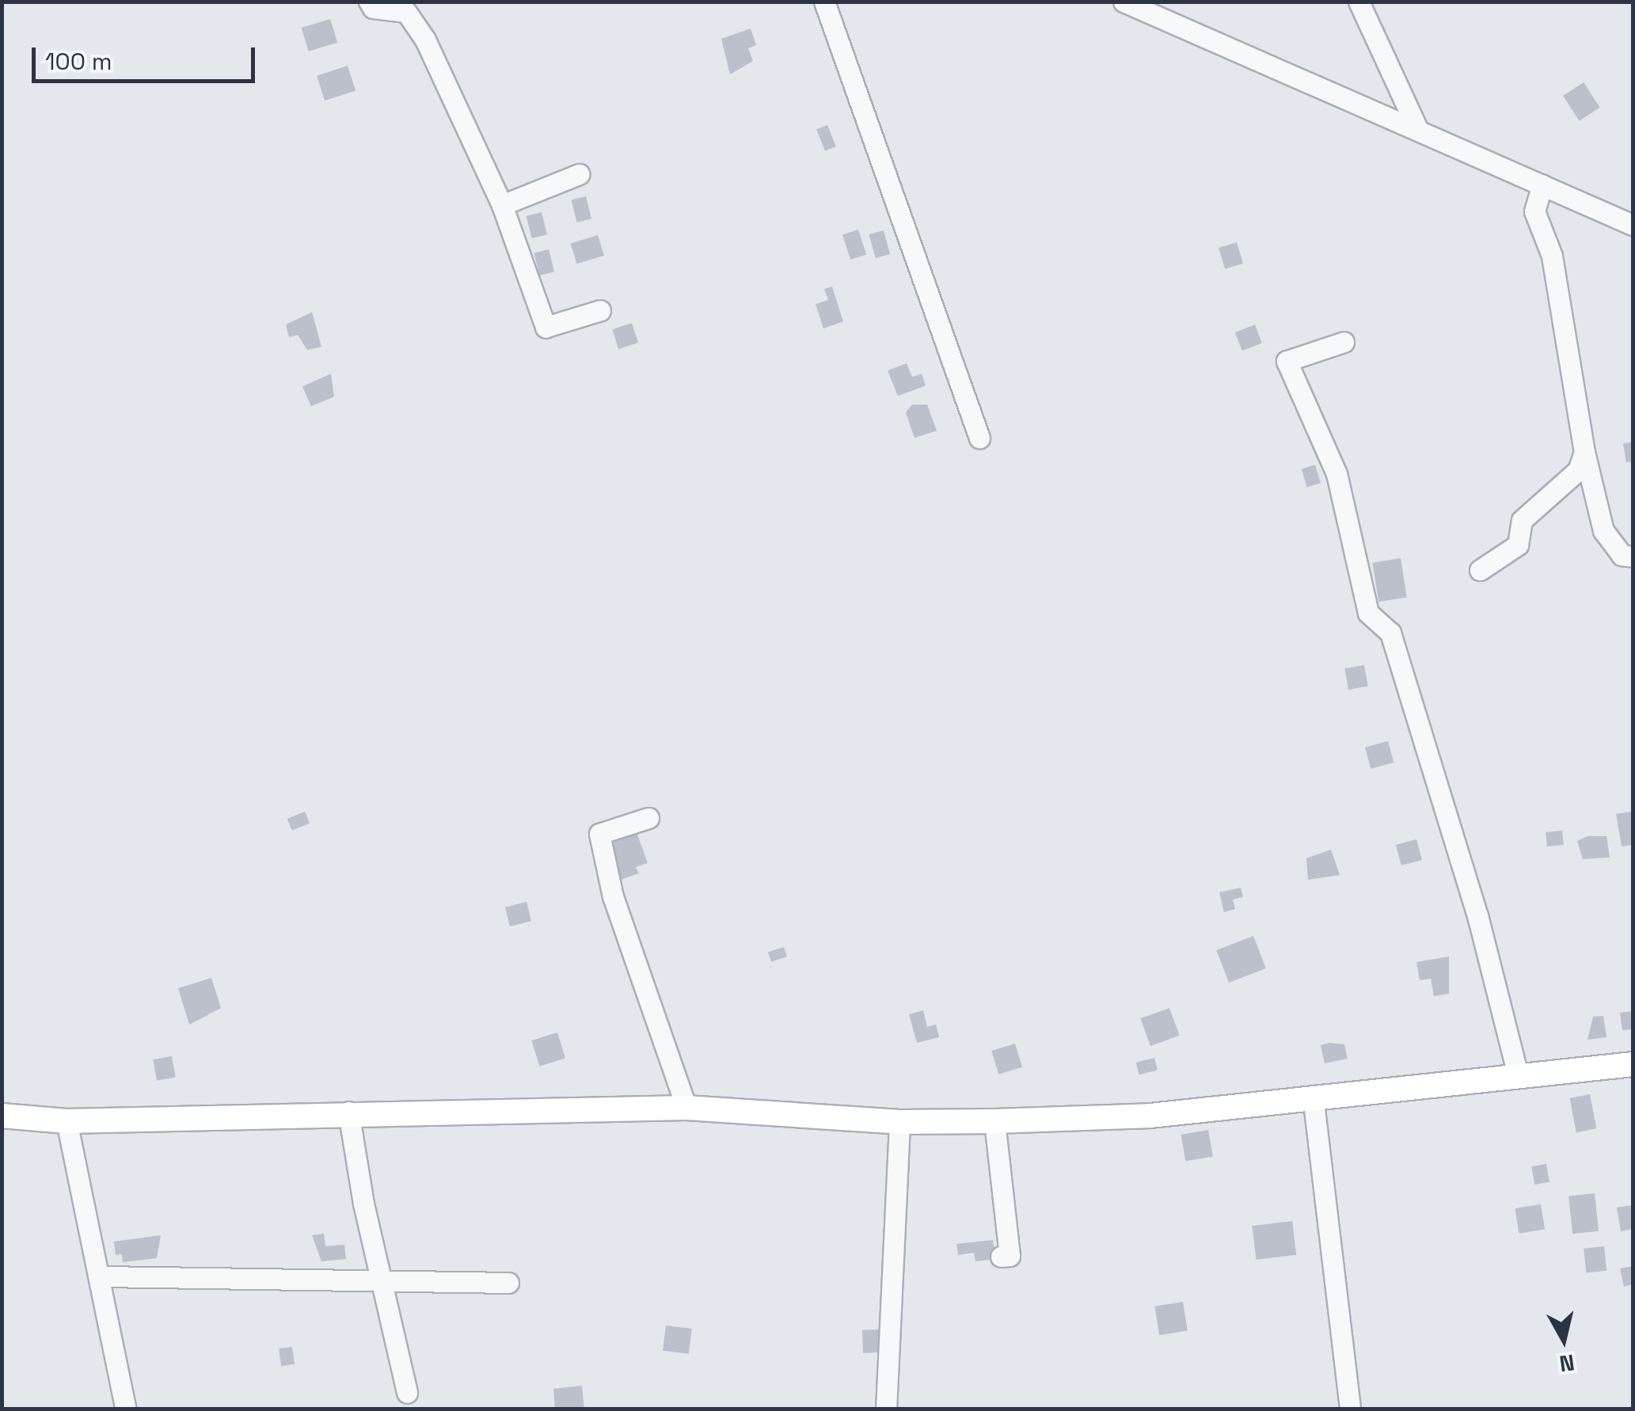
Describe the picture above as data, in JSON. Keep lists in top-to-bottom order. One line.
{"scale_bar":"100 m","north":"bottom"}
